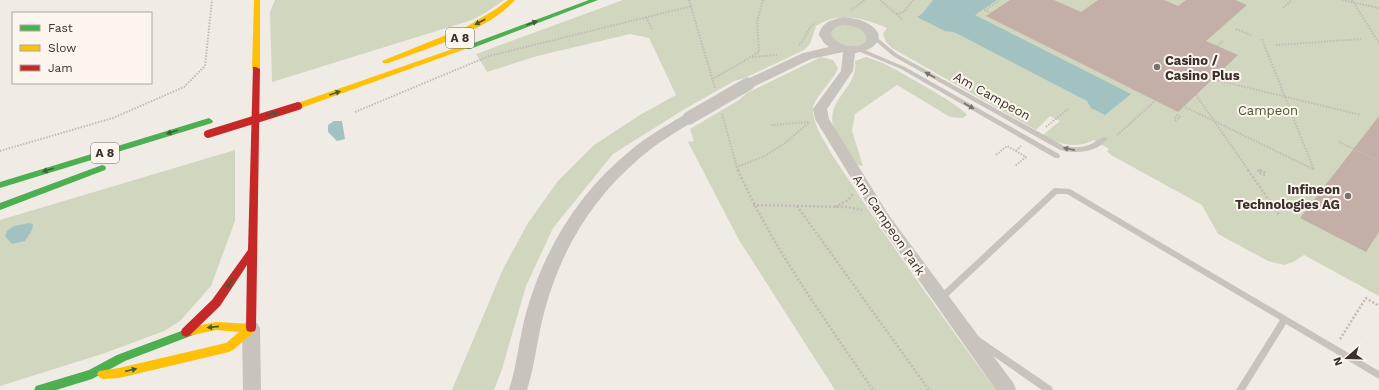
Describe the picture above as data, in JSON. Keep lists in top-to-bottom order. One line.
{"streets":{"main road":["A 8"],"street":["Am Campeon Park"],"lane":["Am Campeon"]},"parks":["Campeon"],"places":["Casino / Casino Plus","Infineon Technologies AG"],"legend":["Fast","Slow","Jam"],"north":"left"}
